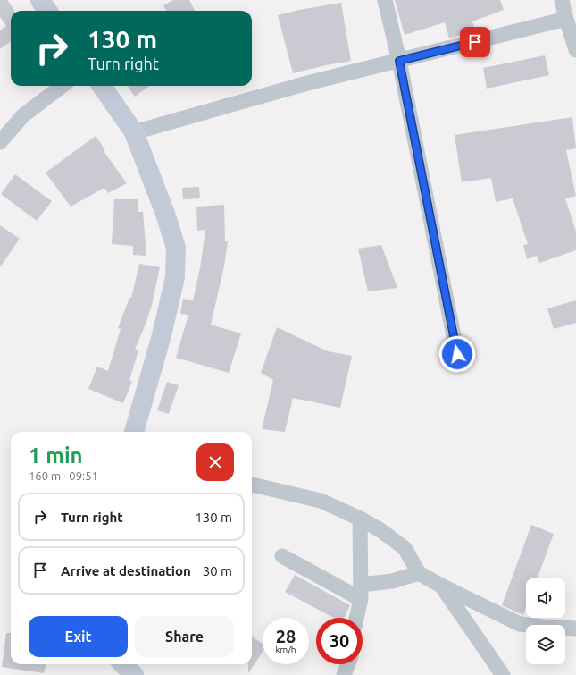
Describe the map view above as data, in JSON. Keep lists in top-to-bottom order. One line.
{"page":{"turn":["130 m","Turn right"],"heading":["1 min","160 m · 09:51"],"list":[{"name":"Turn right","value":"130 m"},{"name":"Arrive at destination","value":"30 m"}],"buttons":["Exit","Share"],"speed":"28 km/h","limit":"30"}}
